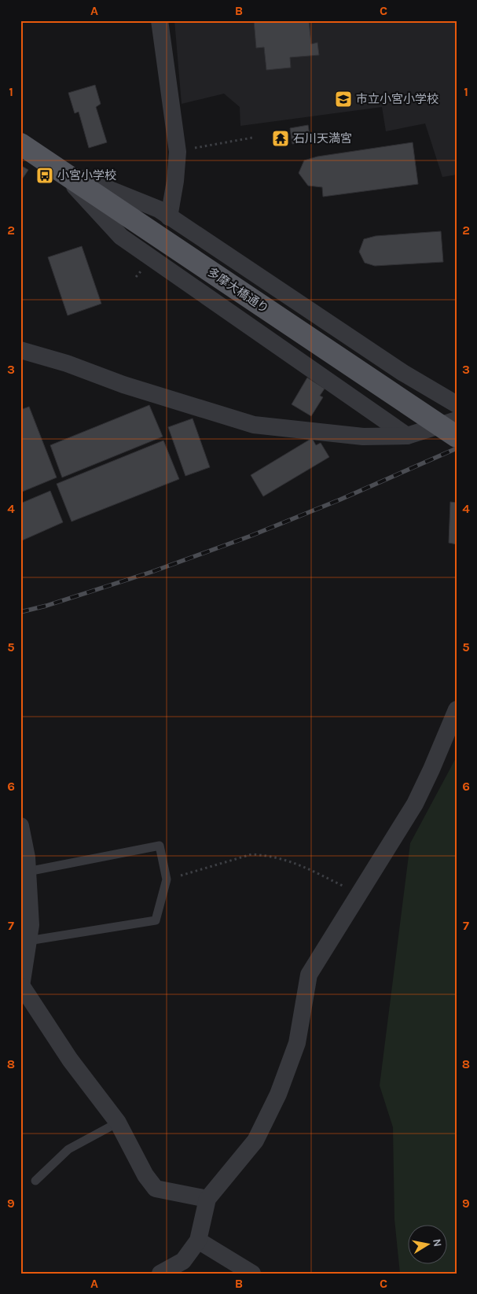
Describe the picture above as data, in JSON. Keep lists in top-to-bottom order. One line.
{"streets":{"main road":["多摩大橋通り"]},"places":{"school or university":["市立小宮小学校"],"temple":["石川天満宮"],"bus stop":["小宮小学校"]},"north":"right","grid":{"columns":["A","B","C"],"rows":["1","2","3","4","5","6","7","8","9"]}}
